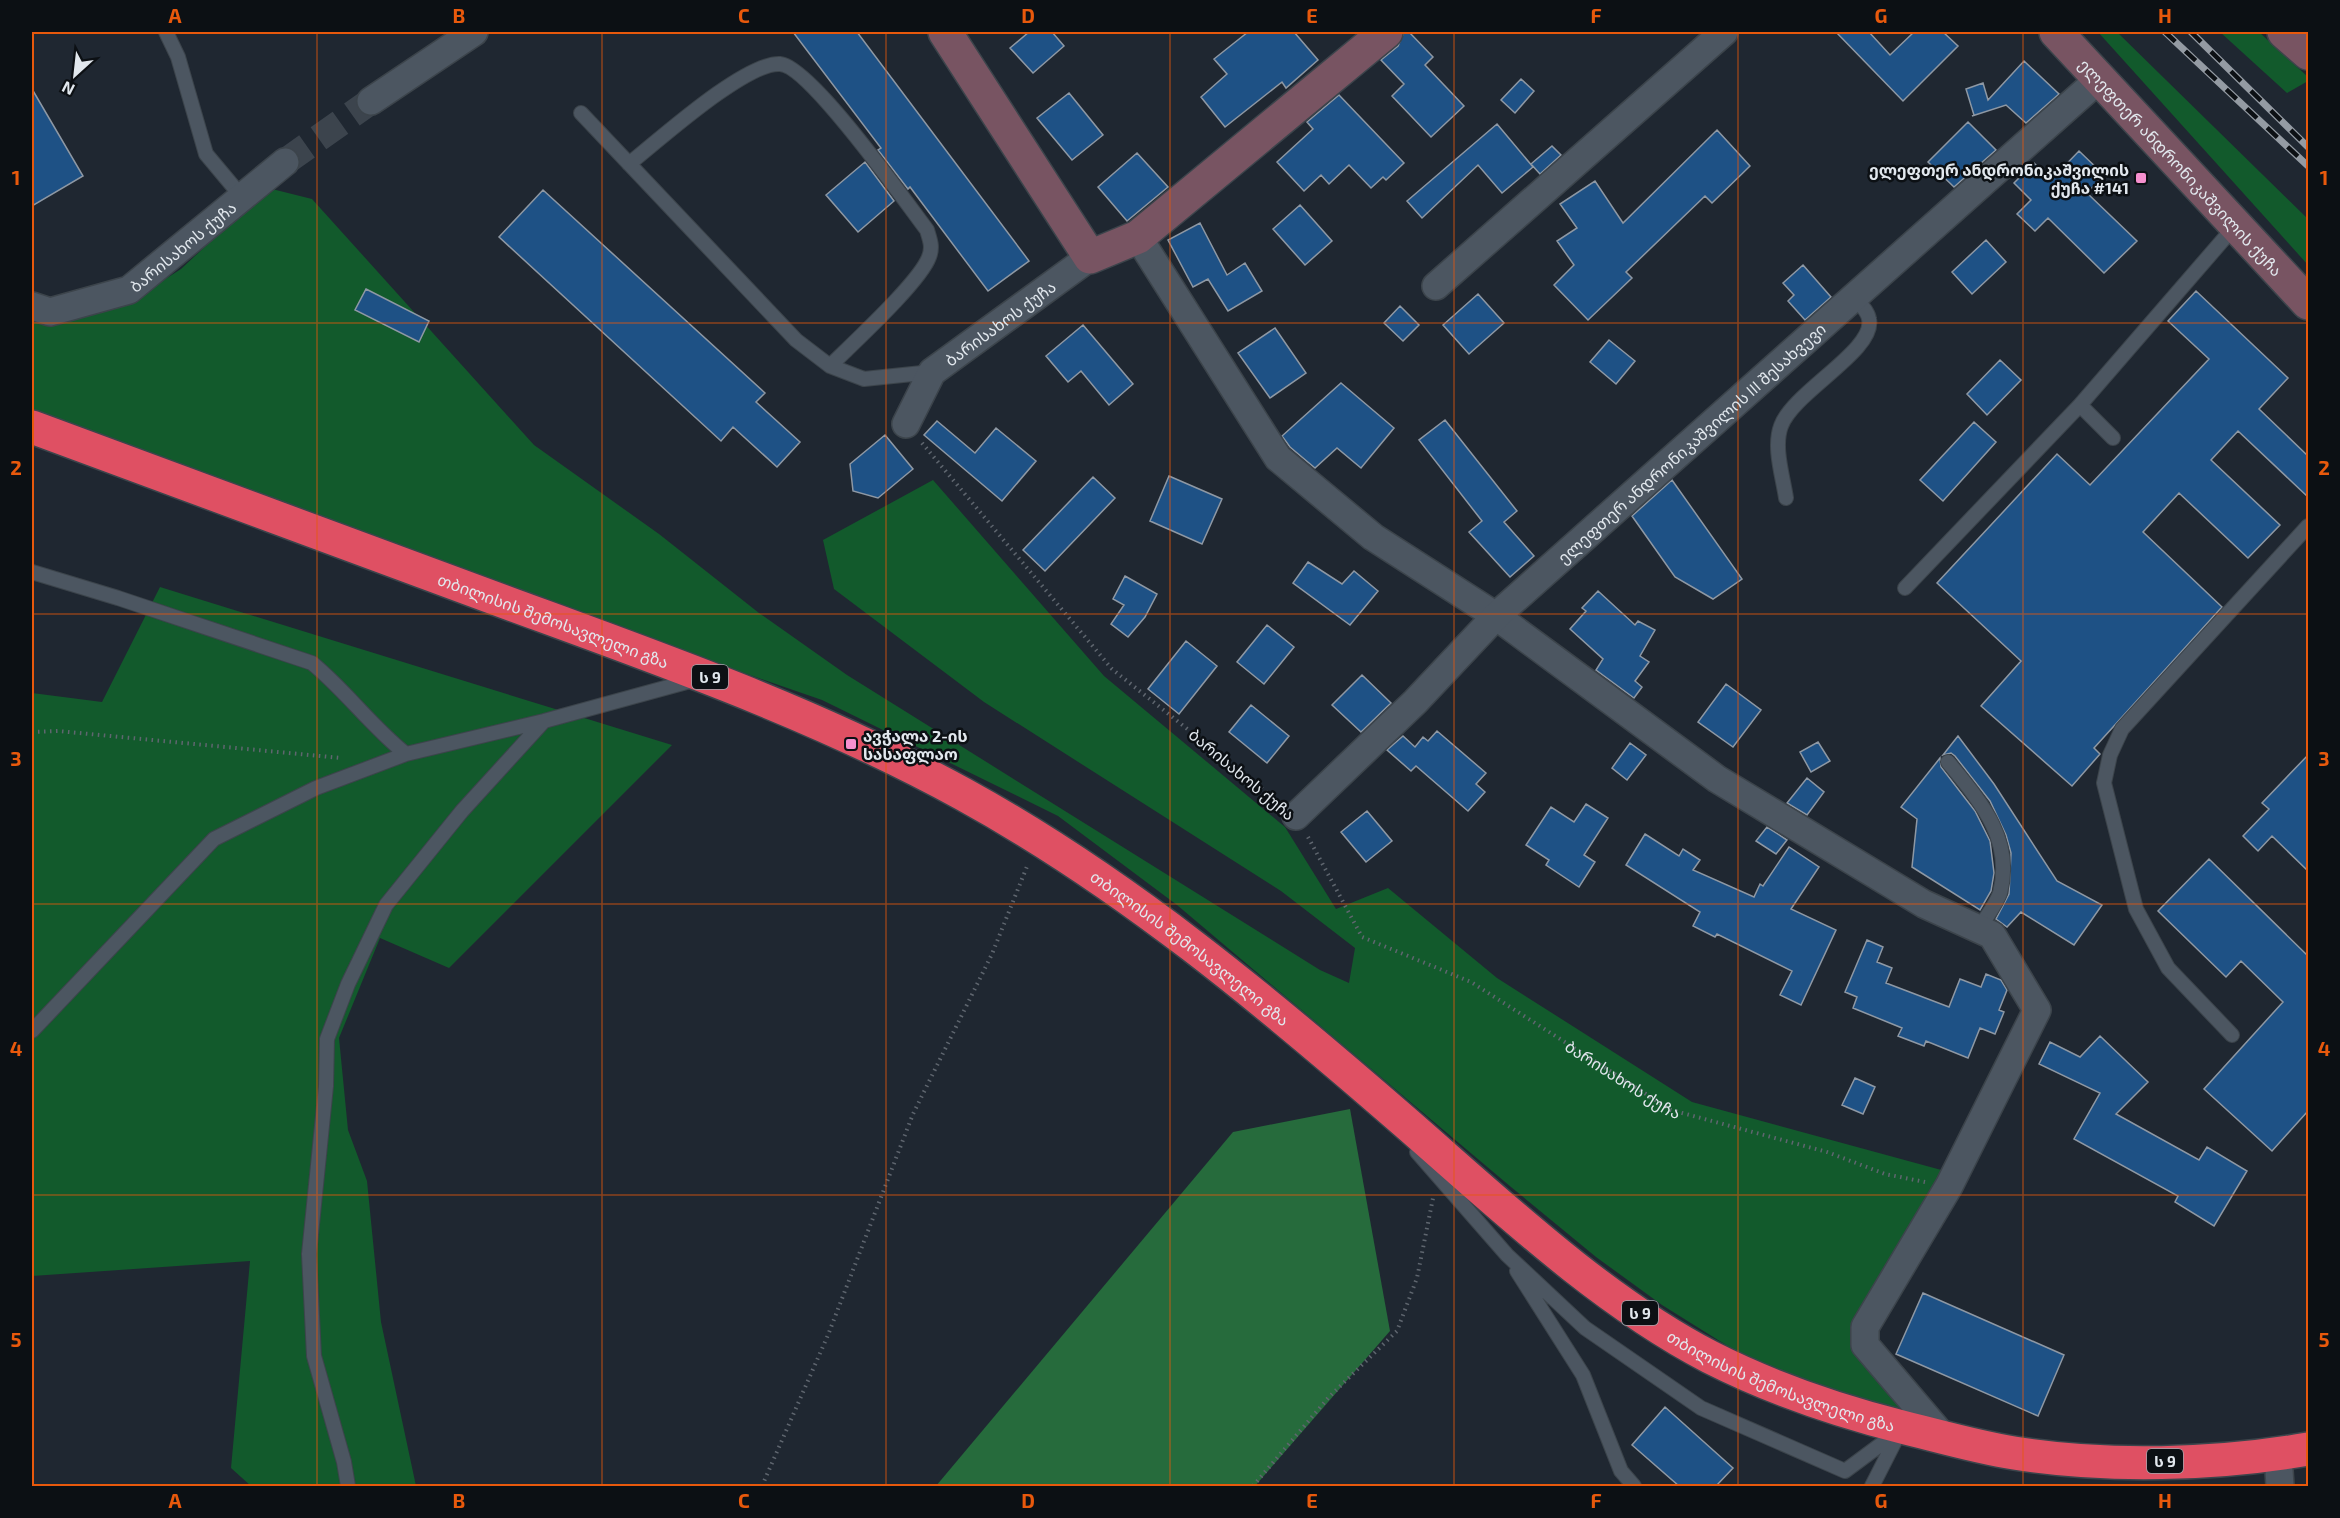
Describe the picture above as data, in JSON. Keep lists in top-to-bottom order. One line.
{"streets":{"highway":["თბილისის შემოსავლელი გზა","ს 9"],"street":["ელეფთერ ანდრონიკაშვილის ქუჩა","ბარისახოს ქუჩა","ელეფთერ ანდრონიკაშვილის III შესახვევი"]},"crossings":[["ელეფთერ ანდრონიკაშვილის ქუჩა","ელეფთერ ანდრონიკაშვილის III შესახვევი"],["ბარისახოს ქუჩა","ელეფთერ ანდრონიკაშვილის III შესახვევი"]],"places":{"transit":["ელეფთერ ანდრონიკაშვილის ქუჩა #141","ავჭალა 2-ის სასაფლაო"]},"north":"bottom left","grid":{"columns":["A","B","C","D","E","F","G","H"],"rows":["1","2","3","4","5"]}}
